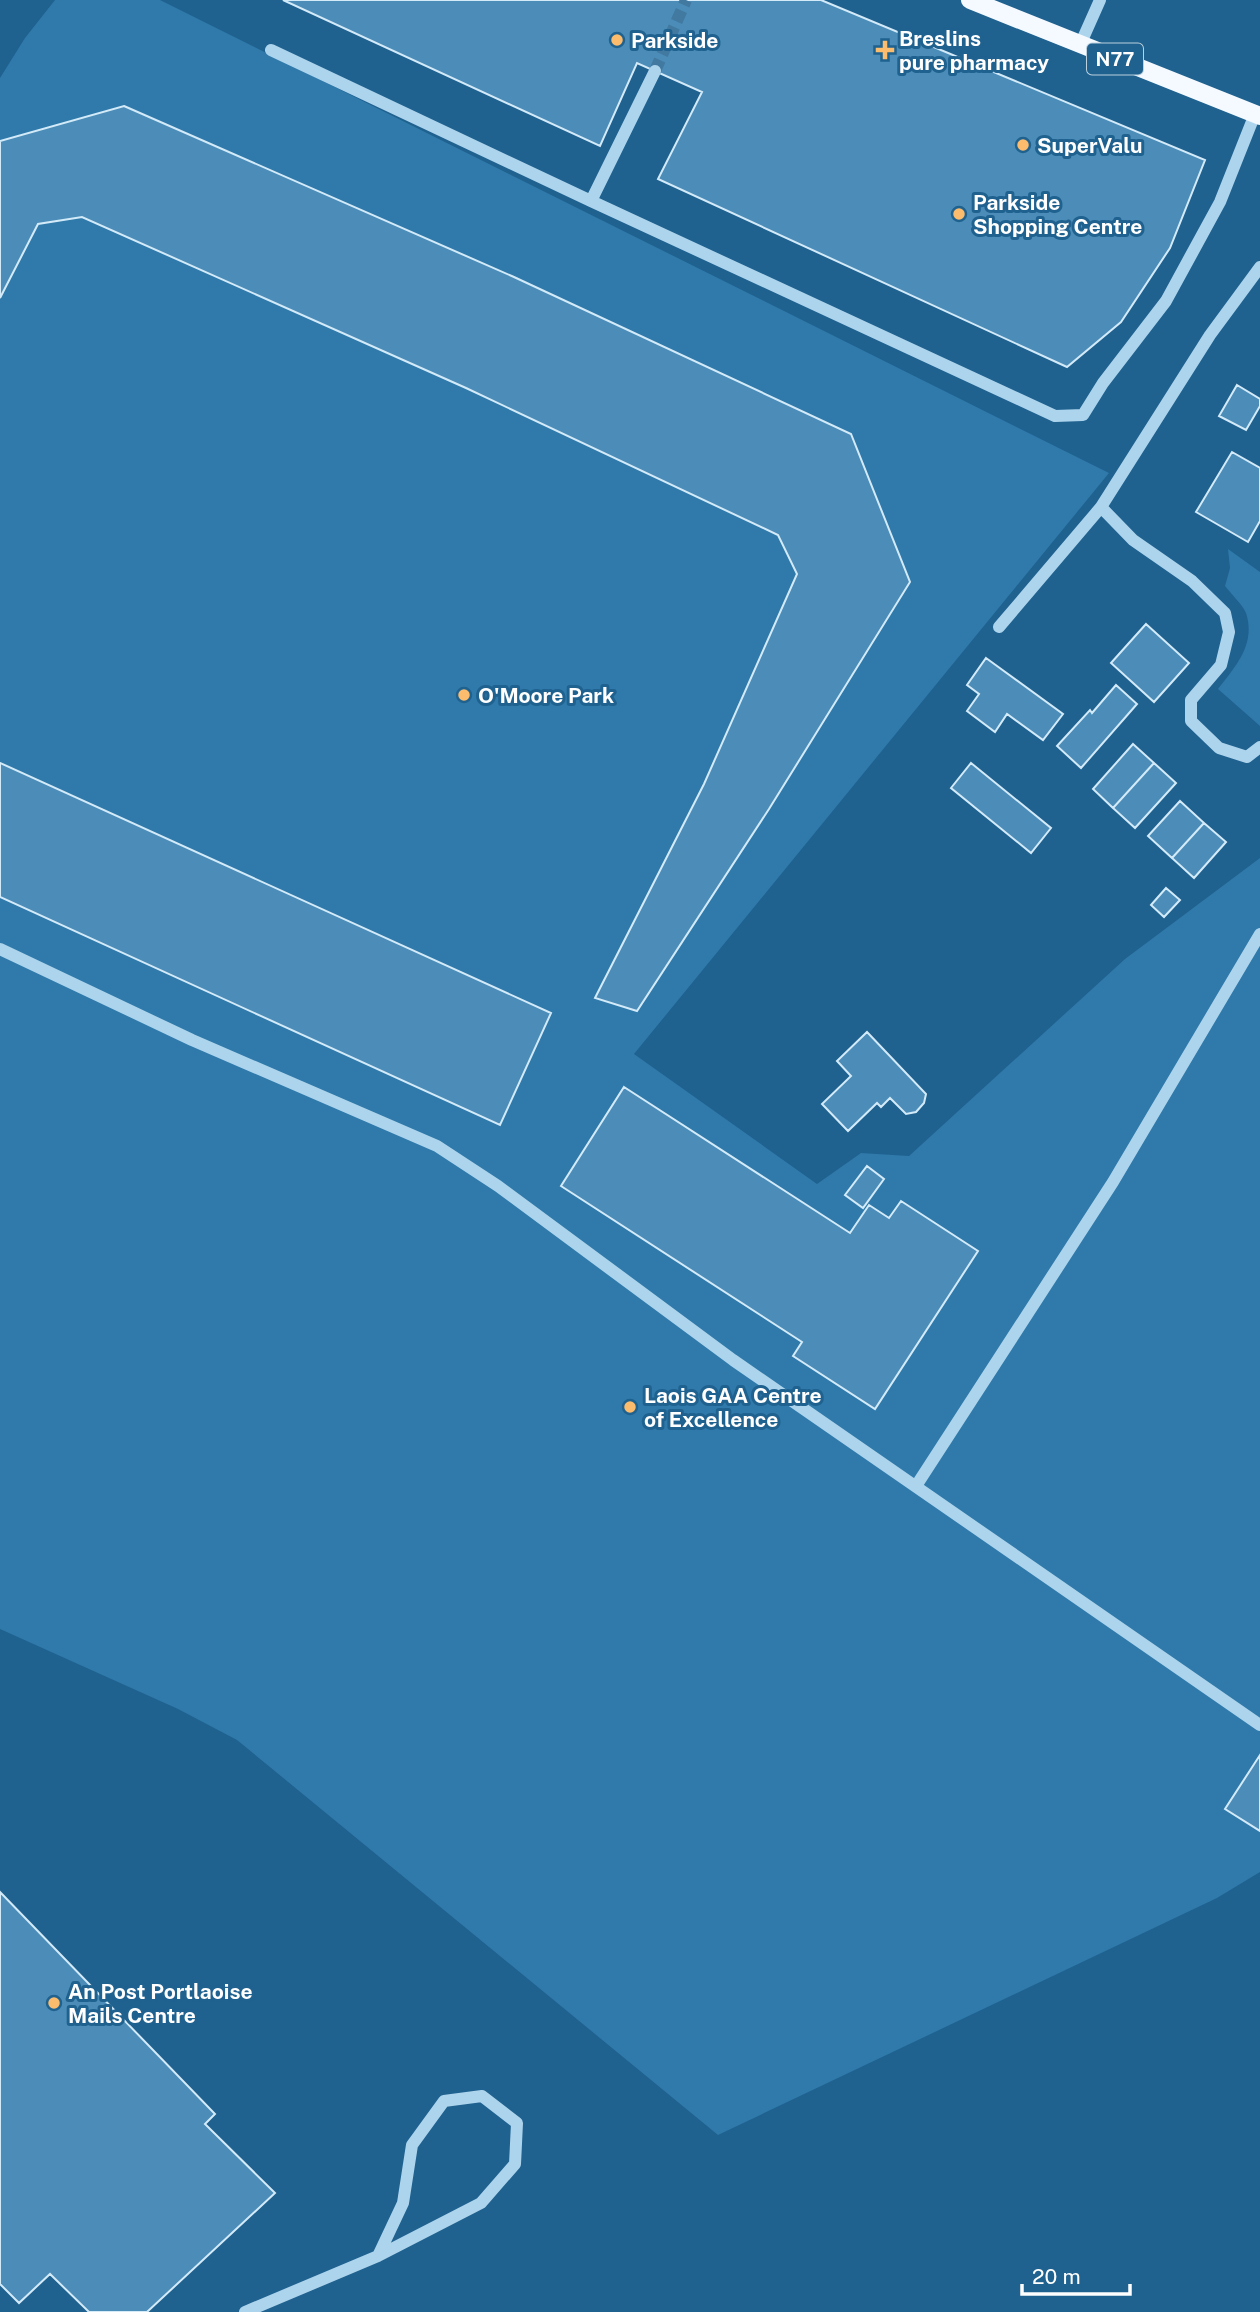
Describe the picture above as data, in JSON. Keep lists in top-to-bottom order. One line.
{"streets":{"main road":["N77"]},"places":{"other":["Parkside","SuperValu","Parkside Shopping Centre","O'Moore Park","Laois GAA Centre of Excellence","An Post Portlaoise Mails Centre"],"health":["Breslins pure pharmacy"]},"scale_bar":"20 m"}
